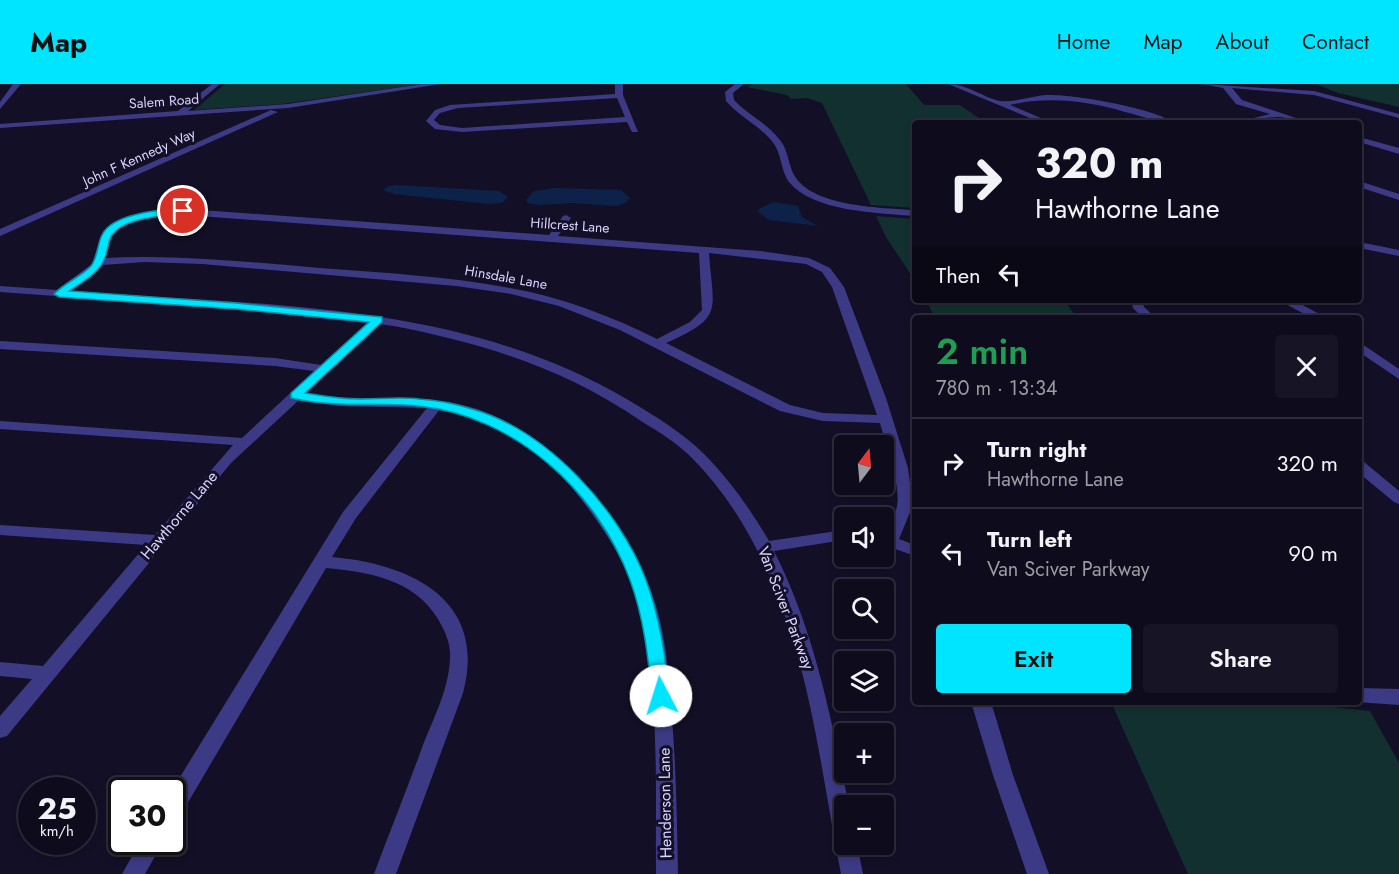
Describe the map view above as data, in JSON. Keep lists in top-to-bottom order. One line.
{"streets":{"street":["Salem Road","John F Kennedy Way","Hillcrest Lane","Hinsdale Lane","Hawthorne Lane","Van Sciver Parkway","Henderson Lane"]},"crossings":[["Salem Road","John F Kennedy Way"],["Hillcrest Lane","Hinsdale Lane"],["Hawthorne Lane","Van Sciver Parkway"],["Hawthorne Lane","Henderson Lane"]],"north":"top","page":{"header":"Map","nav":["Home","Map","About","Contact"],"turn":["320 m","Hawthorne Lane"],"then":"Then","heading":["2 min","780 m · 13:34"],"list":[{"name":"Turn right","note":"Hawthorne Lane","value":"320 m"},{"name":"Turn left","note":"Van Sciver Parkway","value":"90 m"}],"map_buttons":["+","−"],"buttons":["Exit","Share"],"speed":"25 km/h","limit":"30"}}
